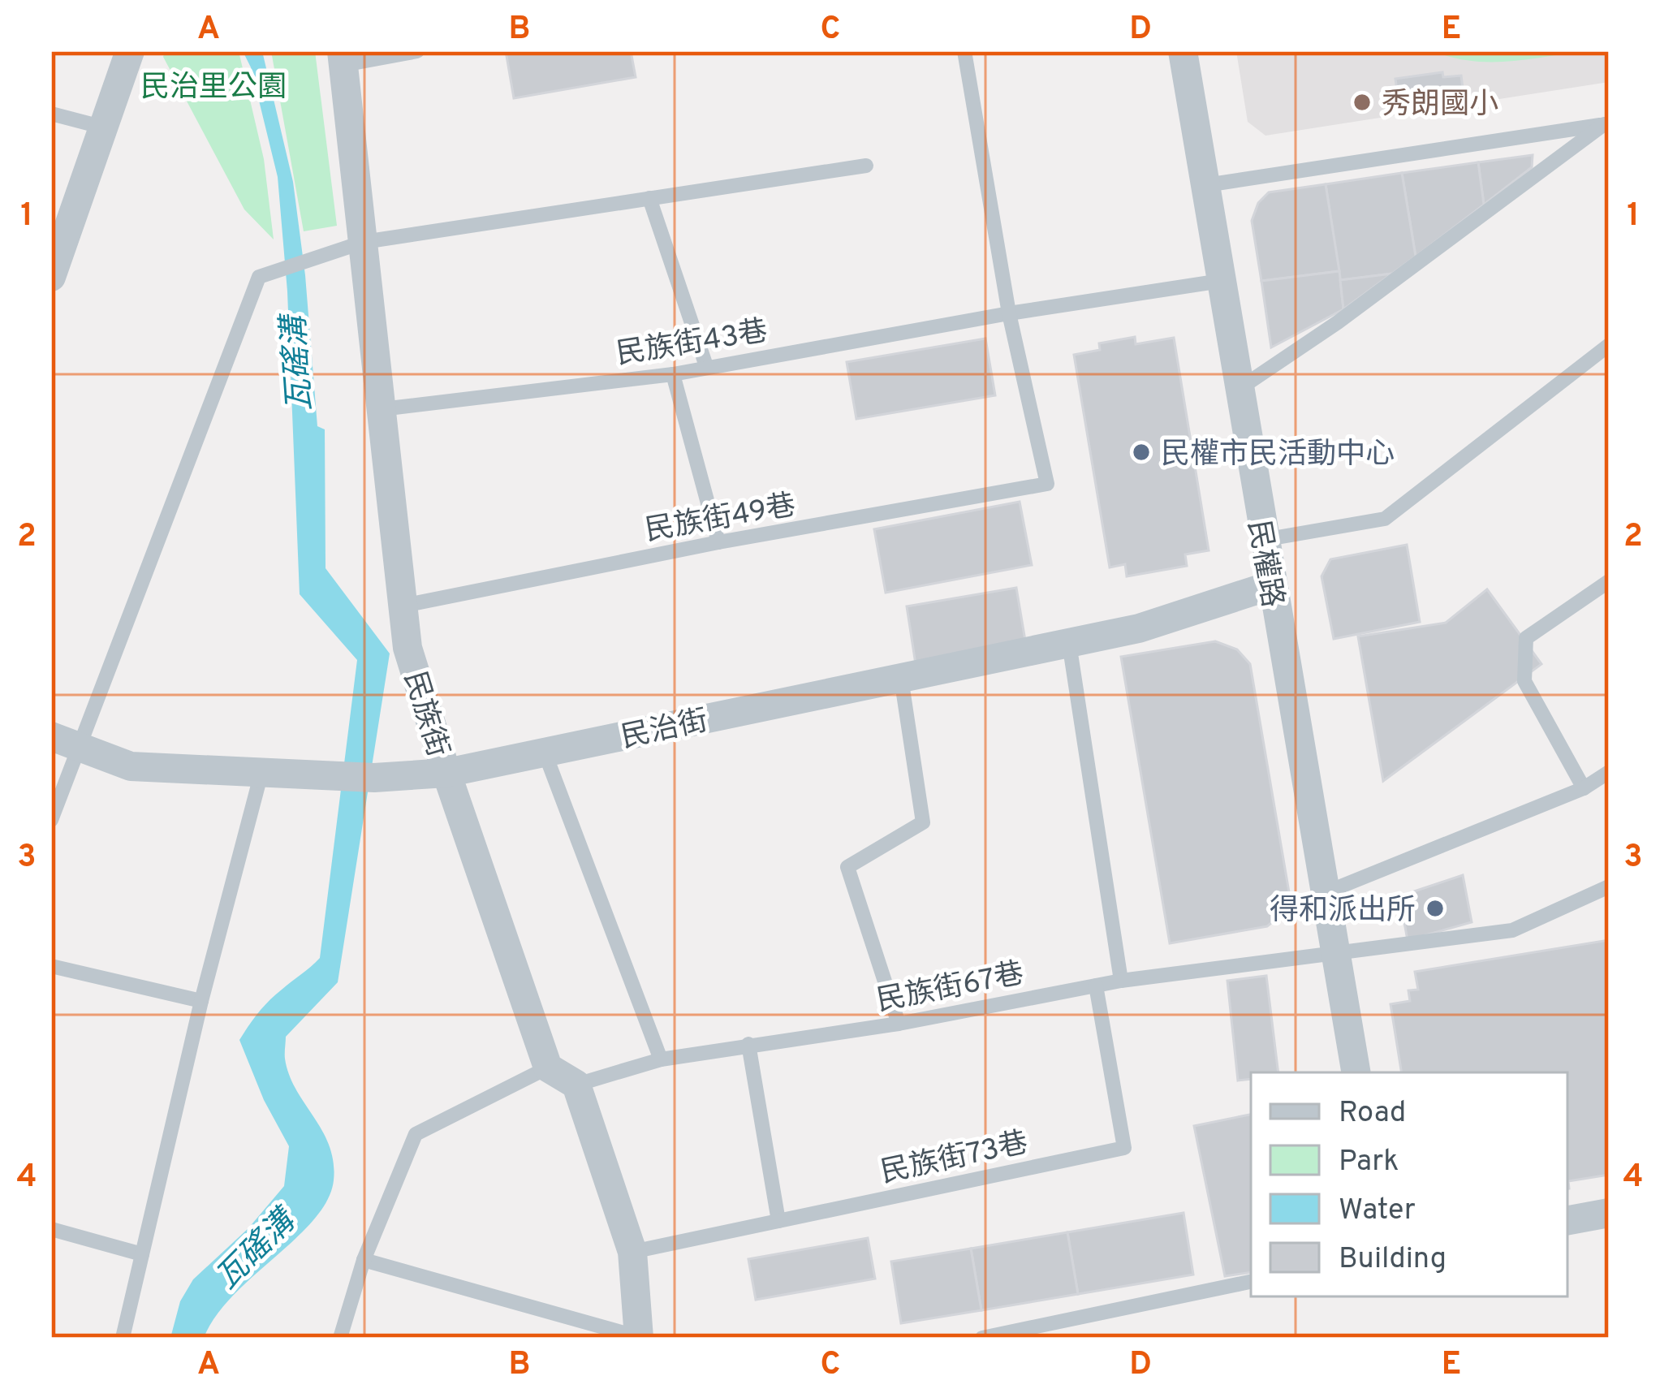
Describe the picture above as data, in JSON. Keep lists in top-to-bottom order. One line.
{"streets":{"street":["民權路","民族街","民治街"],"lane":["民族街43巷","民族街49巷","民族街67巷","民族街73巷"]},"crossings":[["民族街43巷","民族街49巷"],["民族街43巷","民權路"],["民族街43巷","民族街"],["民族街49巷","民族街"],["民權路","民治街"],["民權路","民族街67巷"],["民族街","民治街"],["民族街67巷","民族街73巷"]],"water":["瓦磘溝"],"parks":["民治里公園"],"places":["秀朗國小","民權市民活動中心","得和派出所"],"legend":["Road","Park","Water","Building"],"grid":{"columns":["A","B","C","D","E"],"rows":["1","2","3","4"]}}
